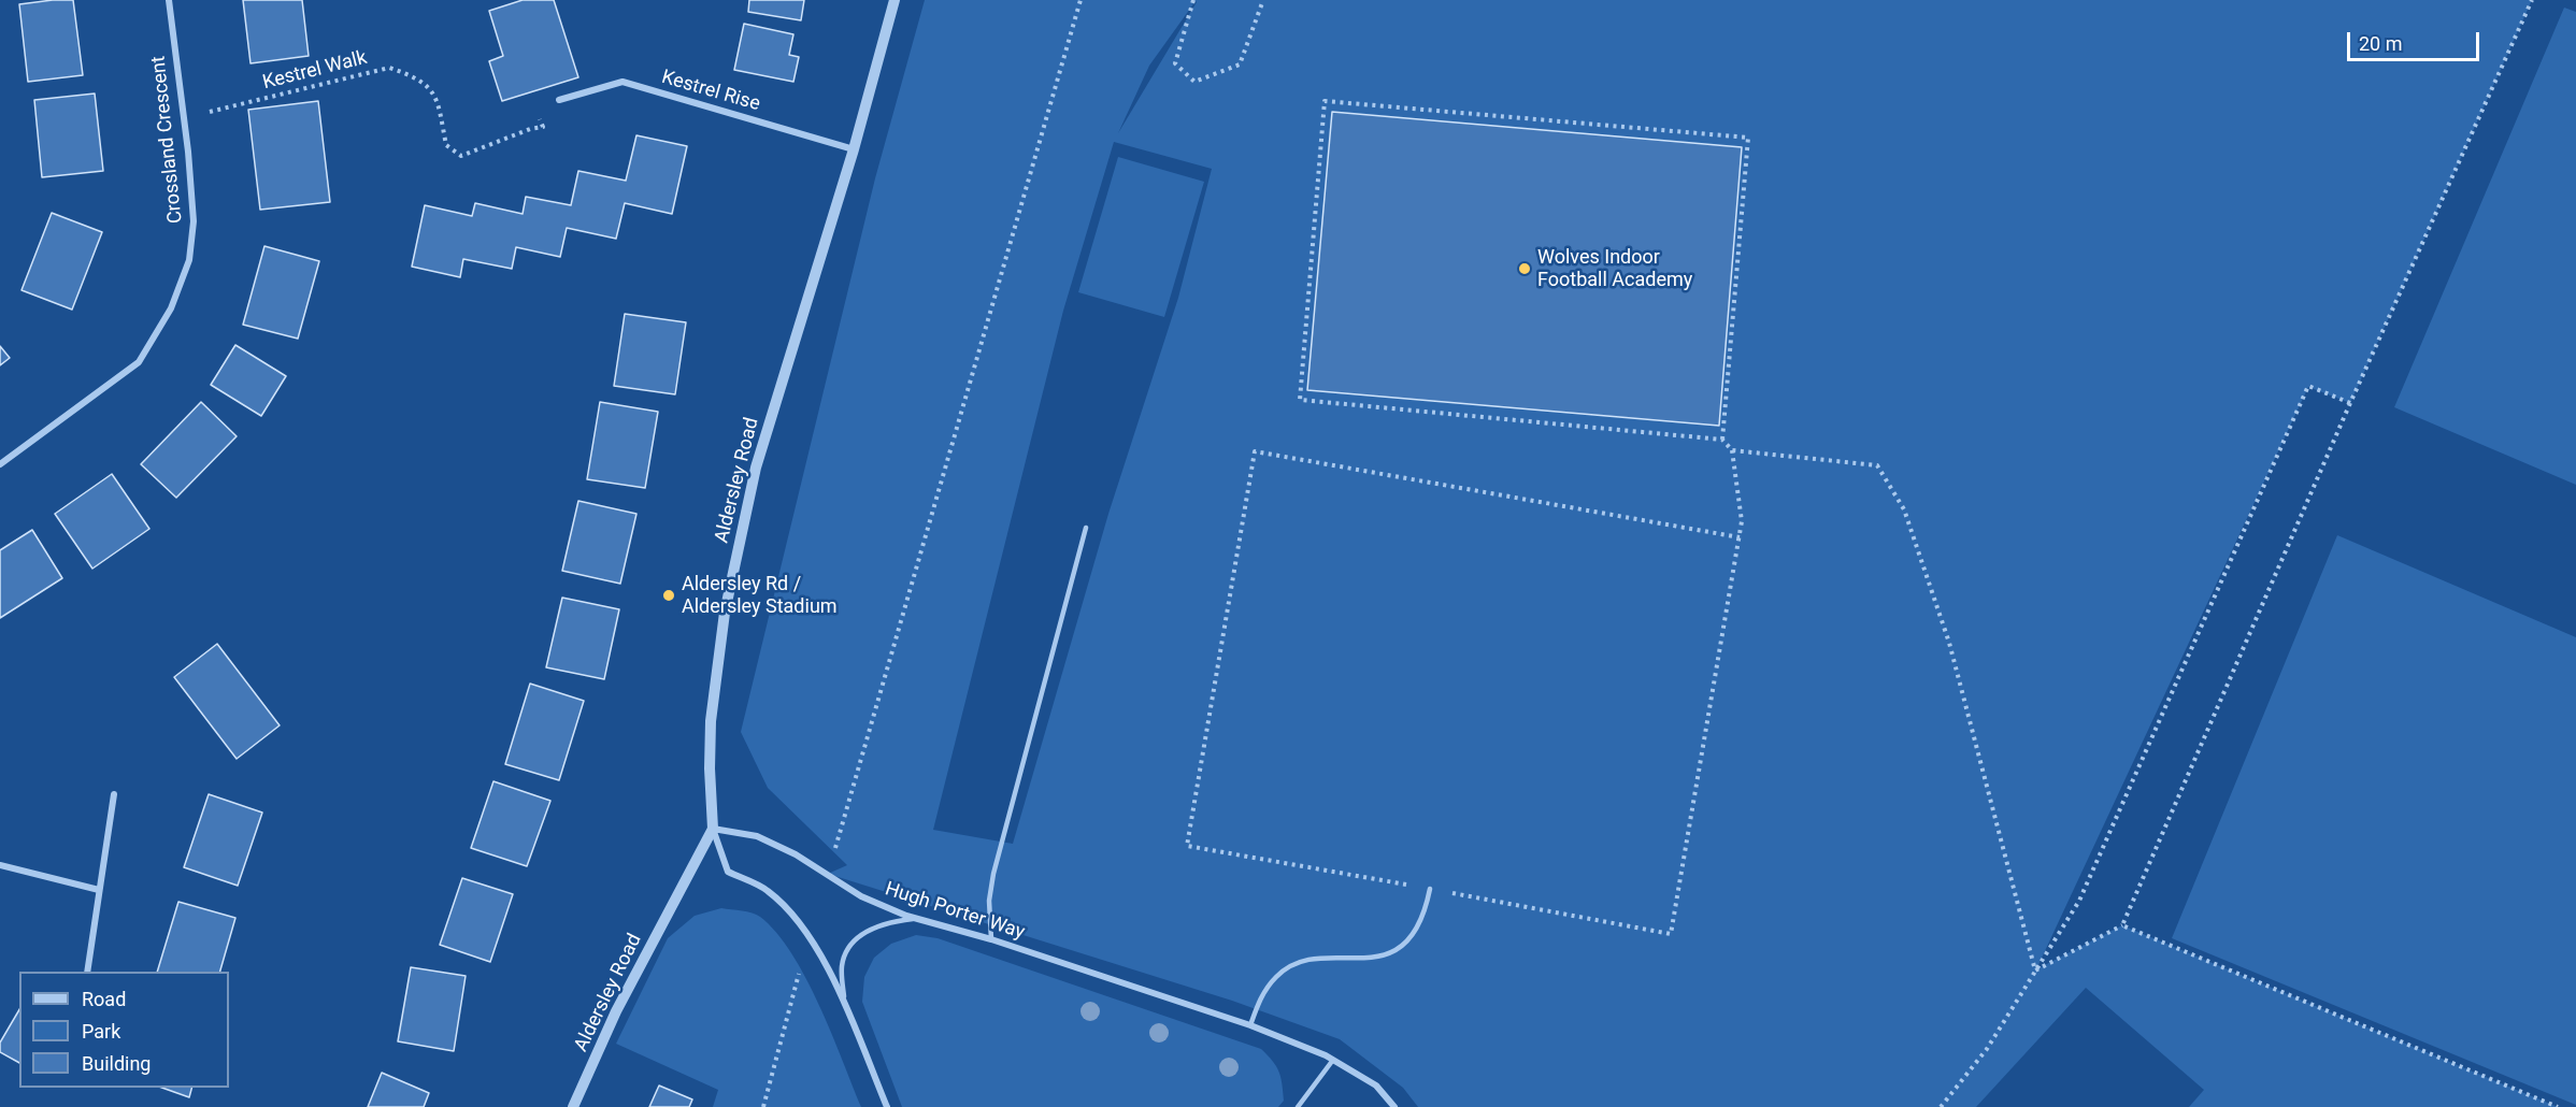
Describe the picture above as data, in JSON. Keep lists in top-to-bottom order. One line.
{"streets":{"street":["Kestrel Rise","Crossland Crescent","Aldersley Road","Hugh Porter Way"],"path":["Kestrel Walk"]},"crossings":[["Kestrel Walk","Kestrel Rise"],["Kestrel Walk","Crossland Crescent"],["Kestrel Rise","Aldersley Road"],["Aldersley Road","Hugh Porter Way"]],"places":["Wolves Indoor Football Academy","Aldersley Rd / Aldersley Stadium"],"legend":["Road","Park","Building"],"scale_bar":"20 m"}
